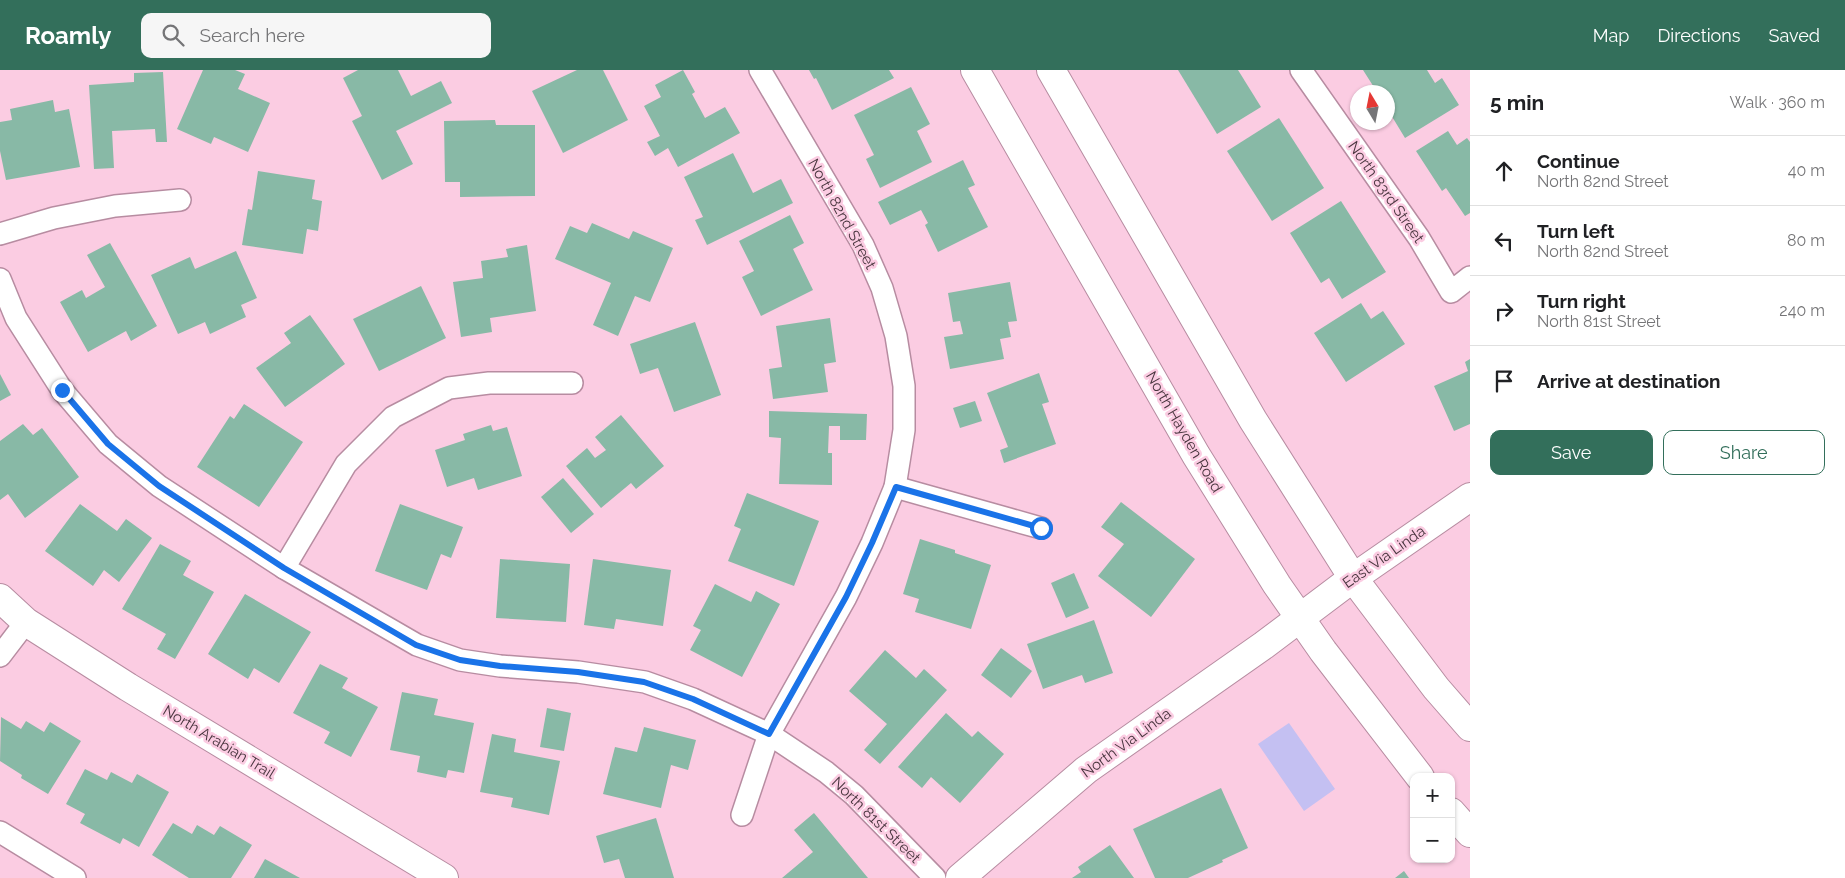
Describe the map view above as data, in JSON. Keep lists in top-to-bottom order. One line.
{"streets":{"main road":["North Hayden Road","East Via Linda","North Arabian Trail","North Via Linda"],"street":["North 83rd Street","North 82nd Street","North 81st Street"]},"crossings":[["North 82nd Street","North 81st Street"],["North Hayden Road","East Via Linda"],["North Hayden Road","North Via Linda"],["East Via Linda","North Via Linda"]],"north":"top","page":{"header":"Roamly","search":"Search here","nav":["Map","Directions","Saved"],"heading":["5 min","Walk · 360 m"],"list":[["Continue","North 82nd Street","40 m"],["Turn left","North 82nd Street","80 m"],["Turn right","North 81st Street","240 m"],"Arrive at destination"],"buttons":["Save","Share"],"map_buttons":["+","−"]}}
